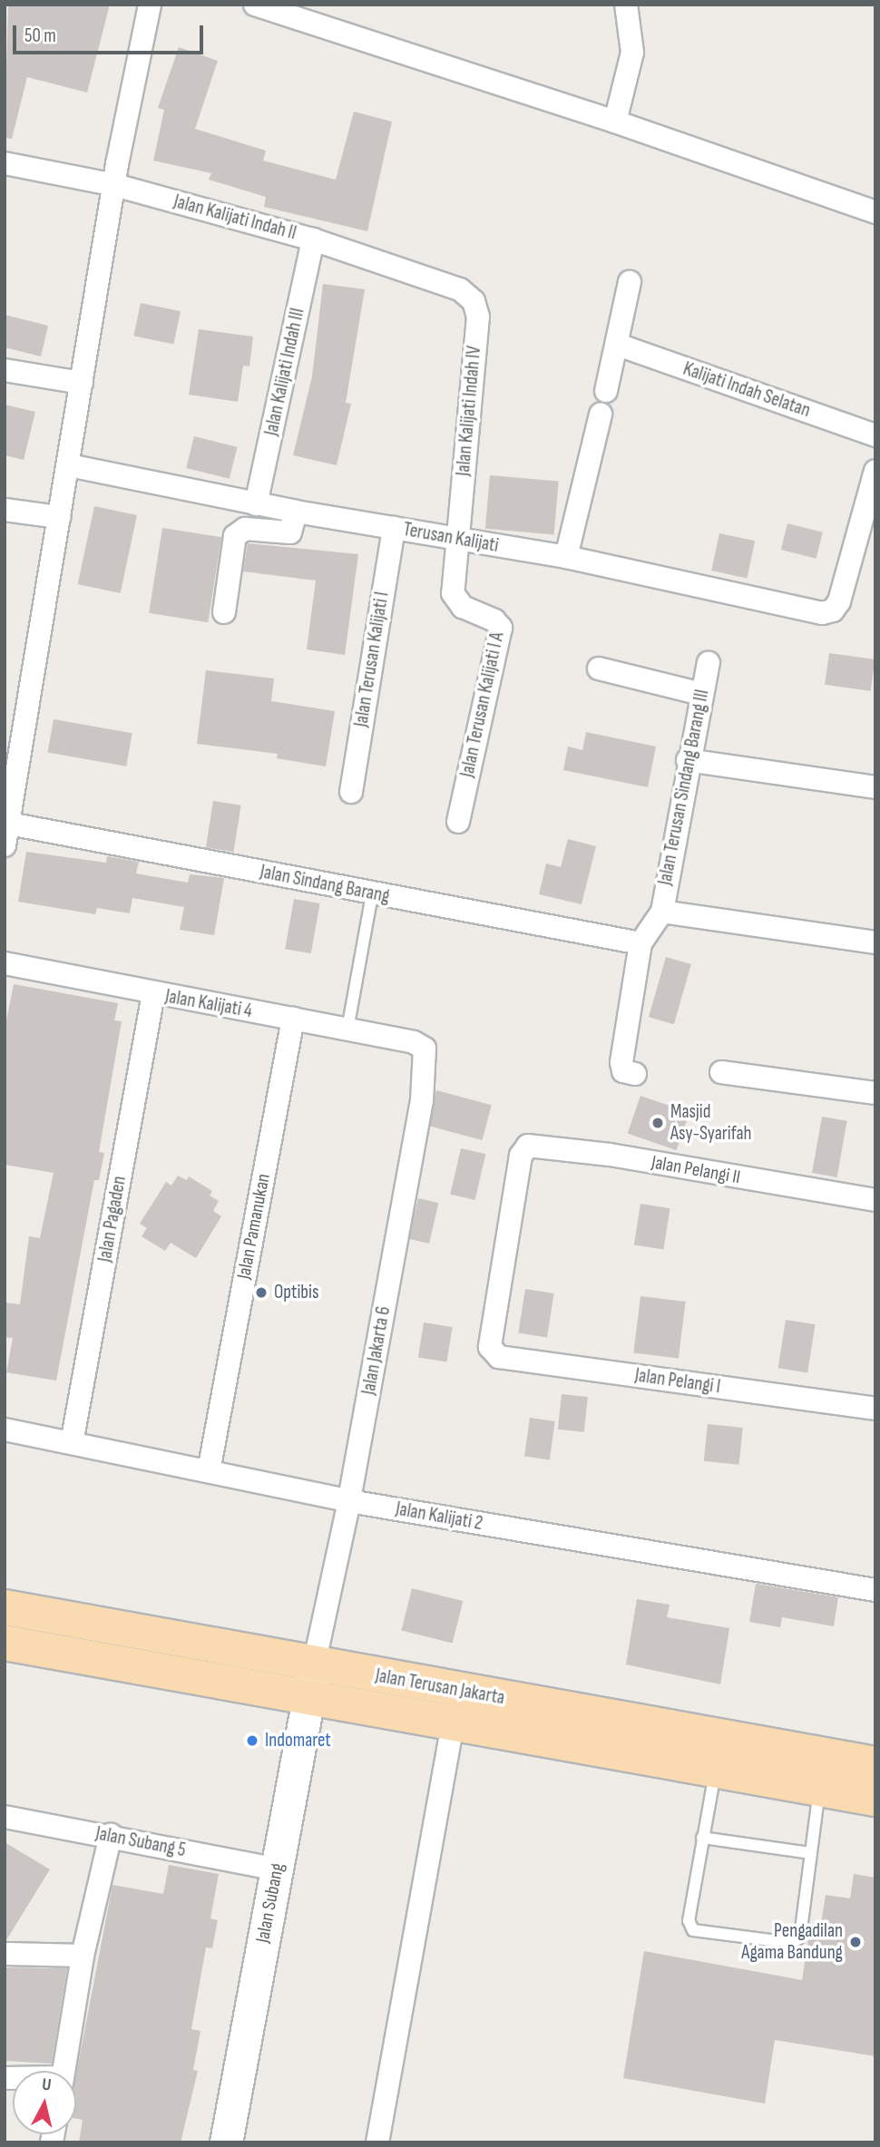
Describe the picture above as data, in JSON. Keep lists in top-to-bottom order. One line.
{"streets":{"main road":["Jalan Terusan Jakarta"],"street":["Jalan Kalijati Indah II","Jalan Kalijati Indah III","Kalijati Indah Selatan","Jalan Kalijati Indah IV","Terusan Kalijati","Jalan Terusan Kalijati I","Jalan Terusan Kalijati I A","Jalan Terusan Sindang Barang III","Jalan Sindang Barang","Jalan Kalijati 4","Jalan Pelangi II","Jalan Pagaden","Jalan Pamanukan","Jalan Jakarta 6","Jalan Pelangi I","Jalan Kalijati 2","Jalan Subang 5","Jalan Subang"]},"crossings":[["Jalan Kalijati Indah II","Jalan Kalijati Indah III"],["Jalan Kalijati Indah II","Jalan Kalijati Indah IV"],["Jalan Kalijati Indah III","Terusan Kalijati"],["Jalan Kalijati Indah IV","Terusan Kalijati"],["Jalan Kalijati Indah IV","Jalan Terusan Kalijati I A"],["Terusan Kalijati","Jalan Terusan Kalijati I"],["Terusan Kalijati","Jalan Terusan Kalijati I A"],["Jalan Kalijati 4","Jalan Pagaden"],["Jalan Kalijati 4","Jalan Pamanukan"],["Jalan Kalijati 4","Jalan Jakarta 6"],["Jalan Pelangi II","Jalan Pelangi I"],["Jalan Pagaden","Jalan Kalijati 2"],["Jalan Pamanukan","Jalan Kalijati 2"],["Jalan Jakarta 6","Jalan Kalijati 2"],["Jalan Jakarta 6","Jalan Terusan Jakarta"],["Jalan Jakarta 6","Jalan Subang"],["Jalan Terusan Jakarta","Jalan Subang"],["Jalan Subang 5","Jalan Subang"]],"places":["Masjid Asy-Syarifah","Optibis","Indomaret","Pengadilan Agama Bandung"],"scale_bar":"50 m","north":"top"}
